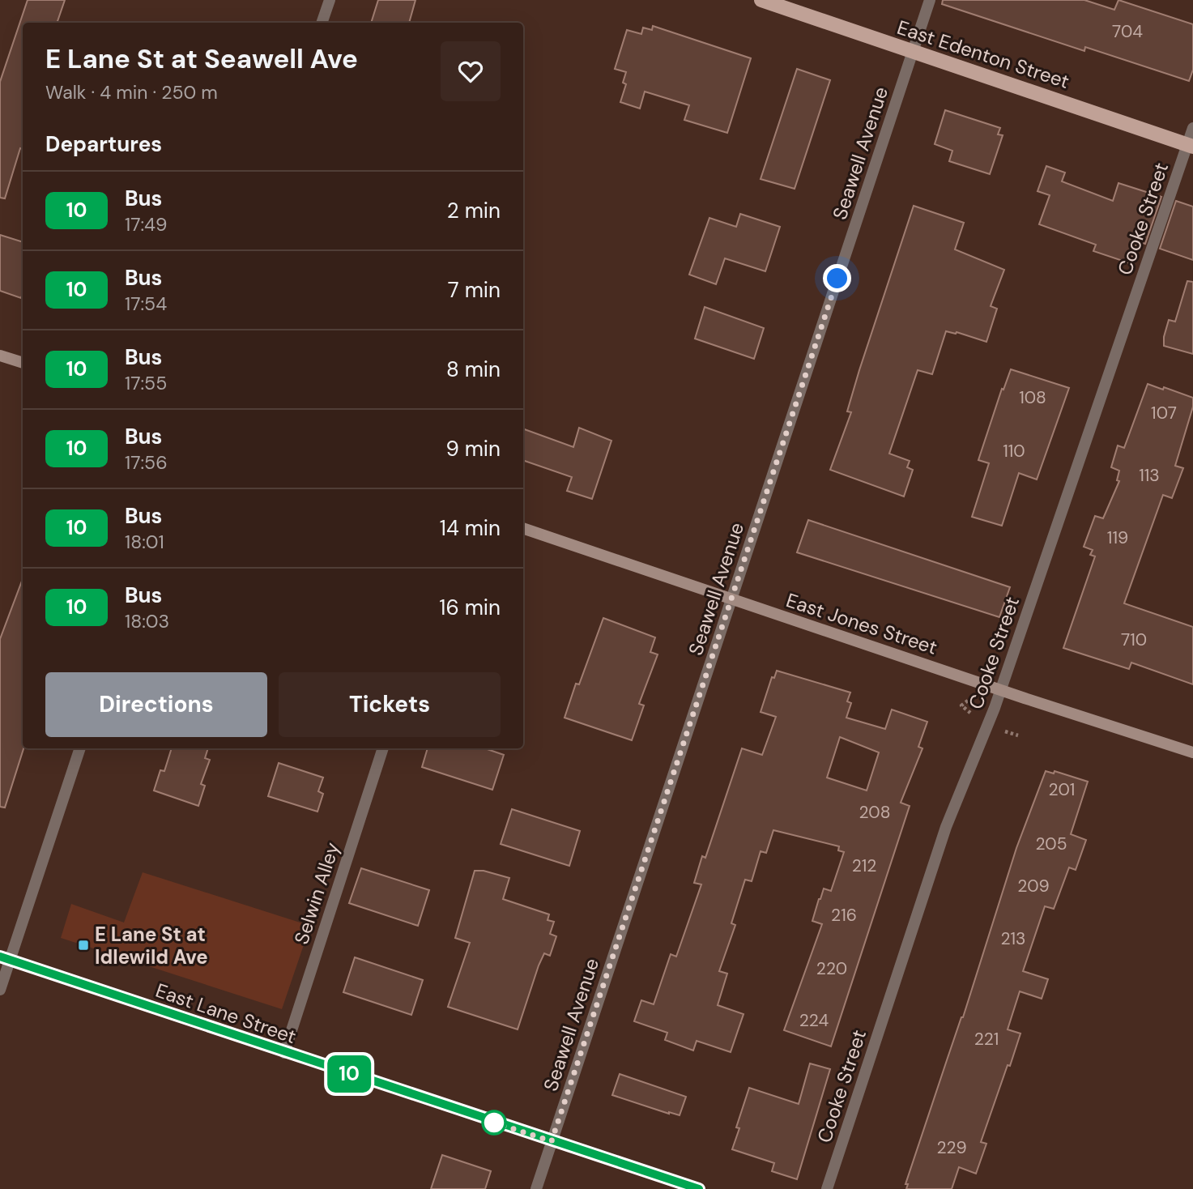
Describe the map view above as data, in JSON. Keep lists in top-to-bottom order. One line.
{"streets":{"main road":["East Edenton Street"],"street":["Seawell Avenue","Cooke Street","East Jones Street","Selwin Alley","East Lane Street"]},"crossings":[["East Edenton Street","Seawell Avenue"],["East Edenton Street","Cooke Street"],["Seawell Avenue","East Jones Street"],["Seawell Avenue","East Lane Street"],["Cooke Street","East Jones Street"],["Selwin Alley","East Lane Street"]],"places":{"transit":["E Lane St at Idlewild Ave"]},"lines":["bus line 10"],"house_numbers":["704","108","107","110","113","119","710","201","208","205","212","209","216","213","220","224","221","229"],"page":{"on_map":"10","heading":[["E Lane St at Seawell Ave","Walk · 4 min · 250 m"],"Departures"],"list":[{"mark":"10","name":"Bus","note":"17:49","value":"2 min"},{"mark":"10","name":"Bus","note":"17:54","value":"7 min"},{"mark":"10","name":"Bus","note":"17:55","value":"8 min"},{"mark":"10","name":"Bus","note":"17:56","value":"9 min"},{"mark":"10","name":"Bus","note":"18:01","value":"14 min"},{"mark":"10","name":"Bus","note":"18:03","value":"16 min"}],"buttons":["Directions","Tickets"]}}
